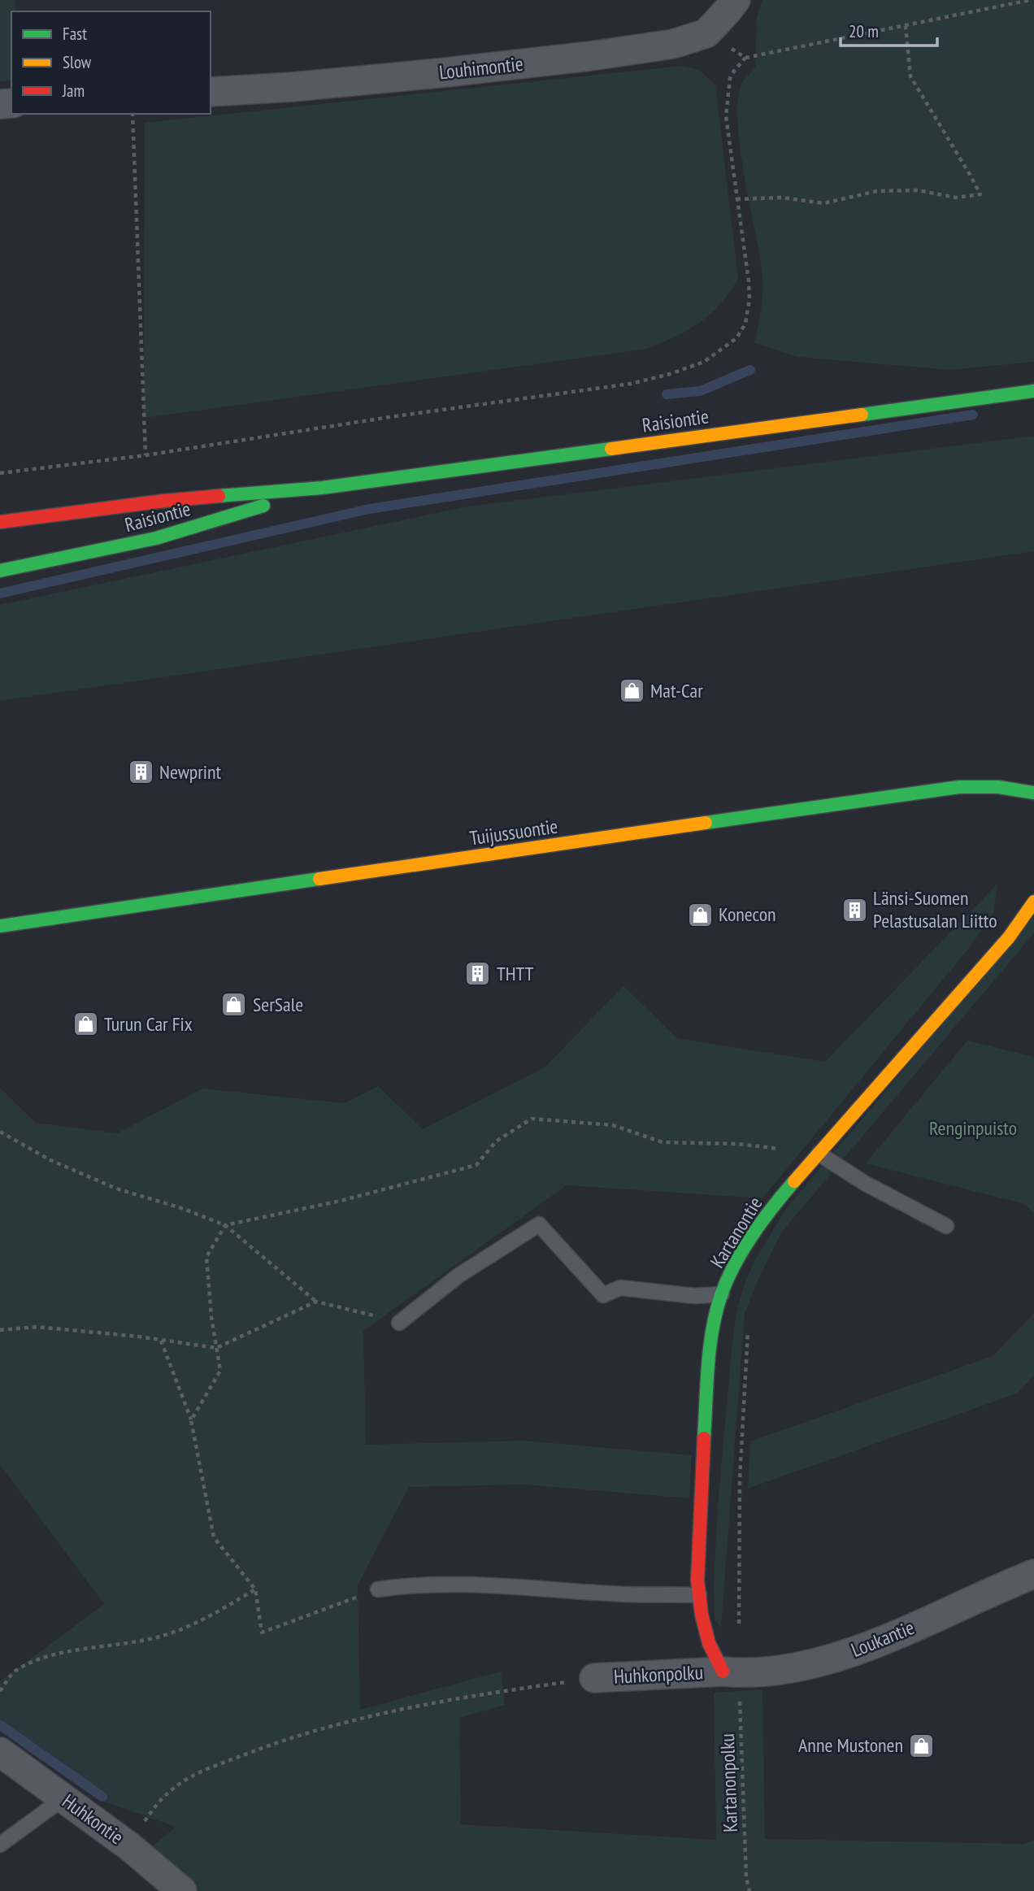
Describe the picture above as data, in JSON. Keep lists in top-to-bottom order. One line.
{"streets":{"street":["Louhimontie","Raisiontie","Tuijussuontie","Kartanontie","Loukantie","Huhkonpolku","Huhkontie"],"path":["Kartanonpolku"]},"crossings":[["Kartanontie","Loukantie"],["Kartanontie","Huhkonpolku"],["Kartanontie","Kartanonpolku"],["Loukantie","Huhkonpolku"],["Loukantie","Kartanonpolku"],["Huhkonpolku","Kartanonpolku"]],"parks":["Renginpuisto"],"places":{"shop":["Mat-Car","Konecon","SerSale","Turun Car Fix","Anne Mustonen"],"building":["Newprint","Länsi-Suomen Pelastusalan Liitto","THTT"]},"legend":["Fast","Slow","Jam"],"scale_bar":"20 m"}
